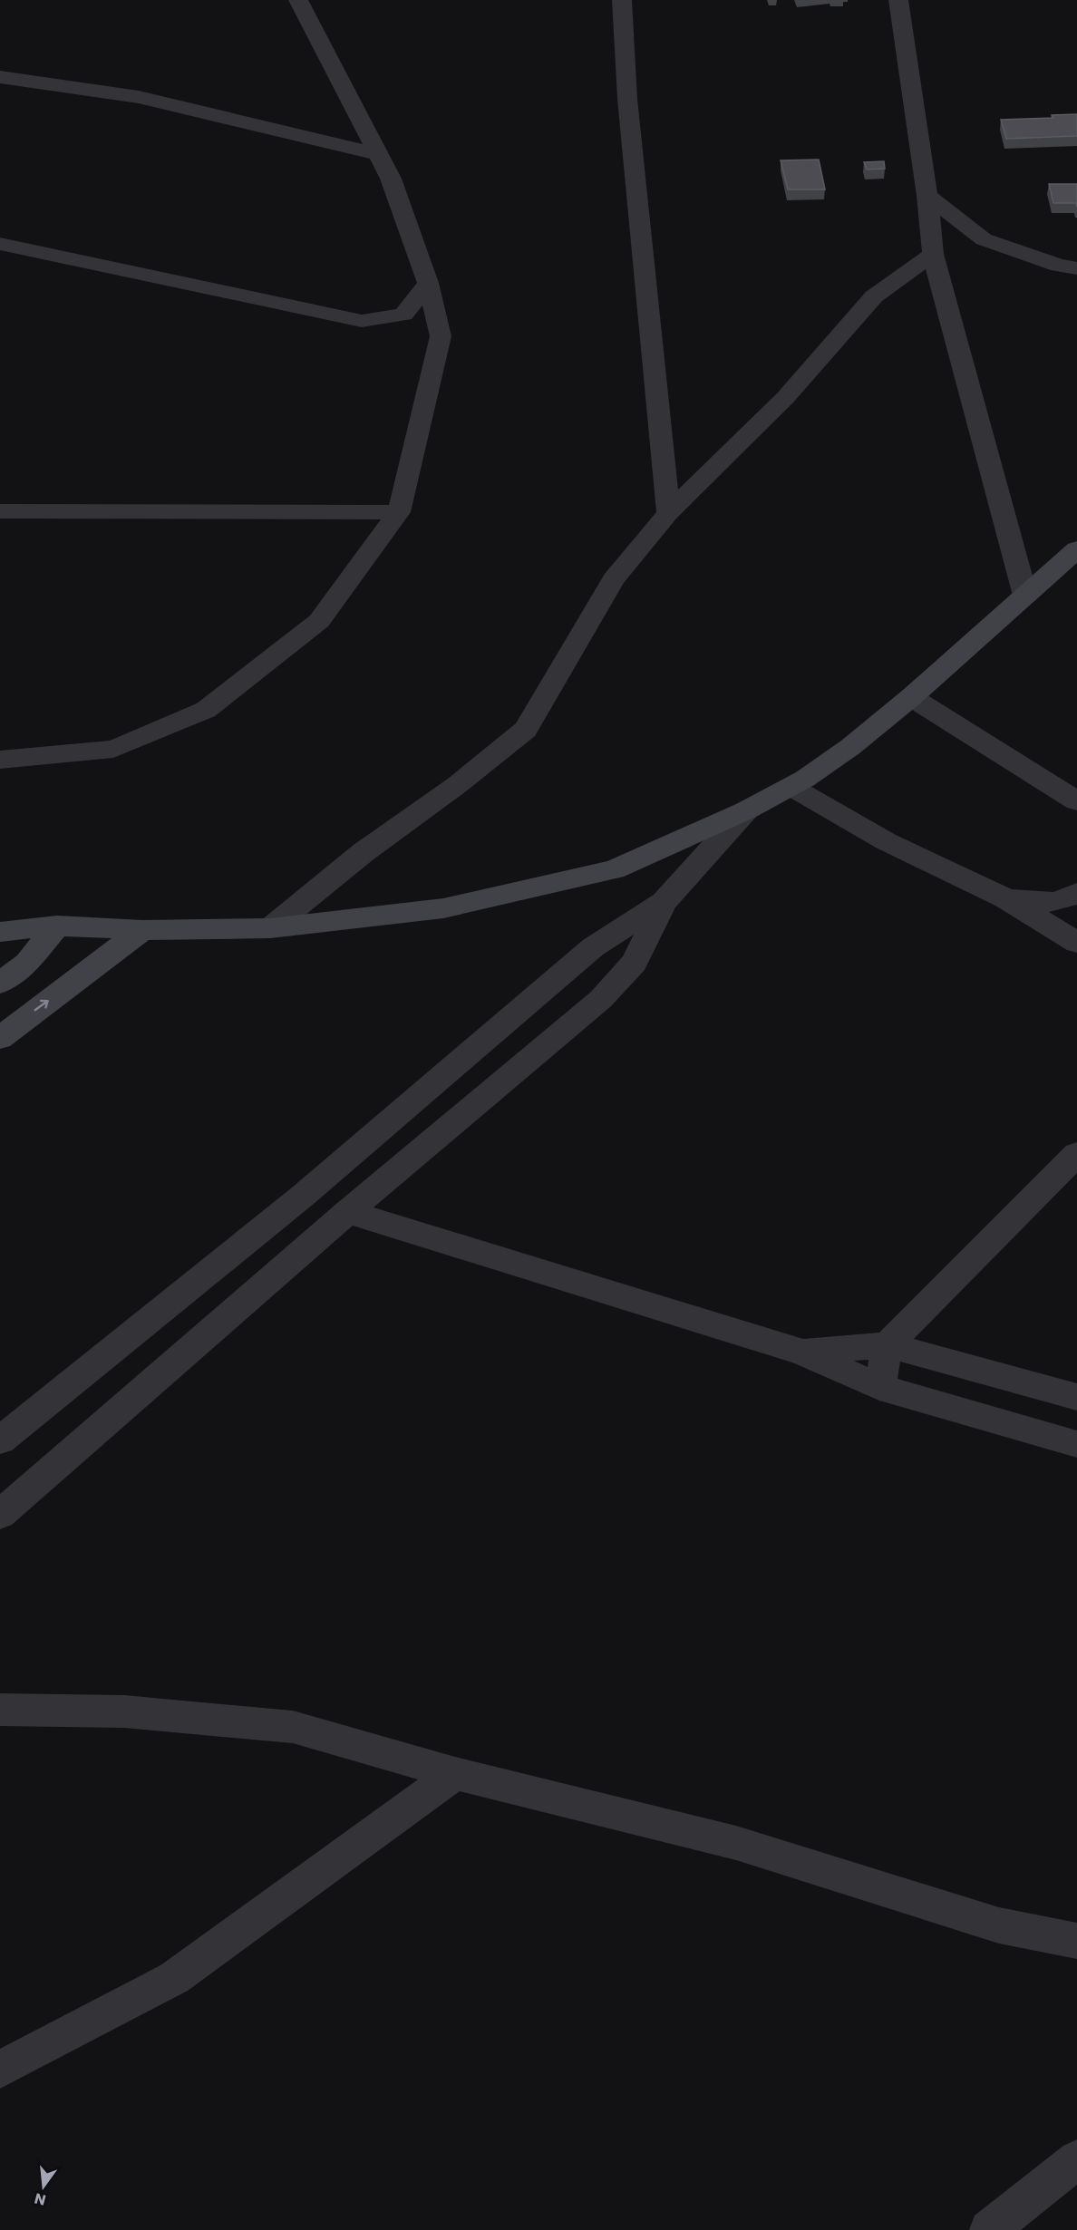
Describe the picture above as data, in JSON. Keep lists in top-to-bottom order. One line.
{"north":"bottom"}
